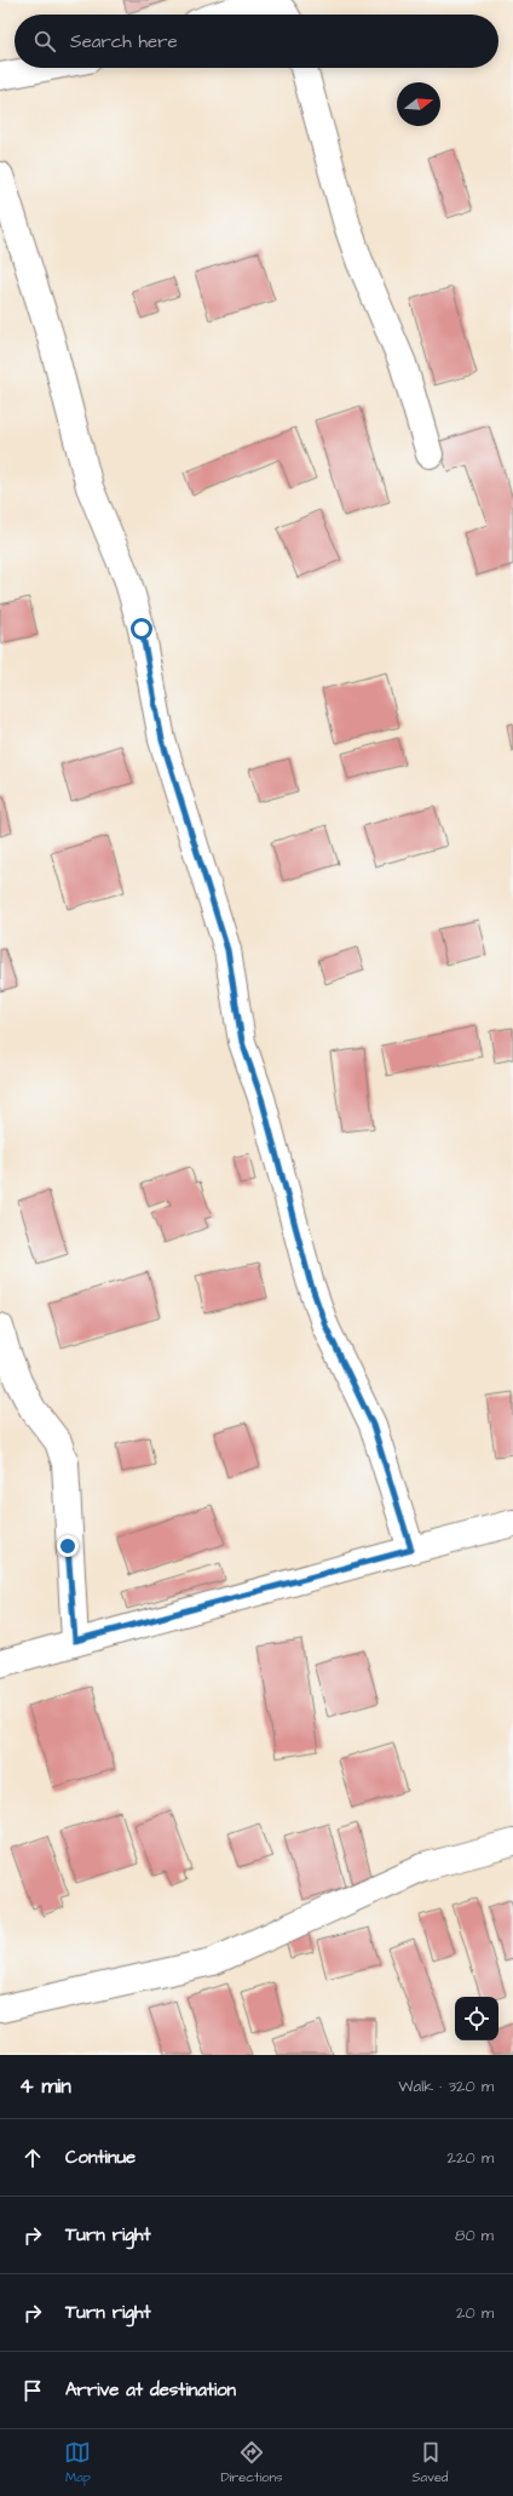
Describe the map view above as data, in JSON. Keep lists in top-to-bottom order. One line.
{"north":"right","page":{"search":"Search here","heading":["4 min","Walk · 320 m"],"list":[["Continue","220 m"],["Turn right","80 m"],["Turn right","20 m"],"Arrive at destination"],"nav":["Map","Directions","Saved"]}}
